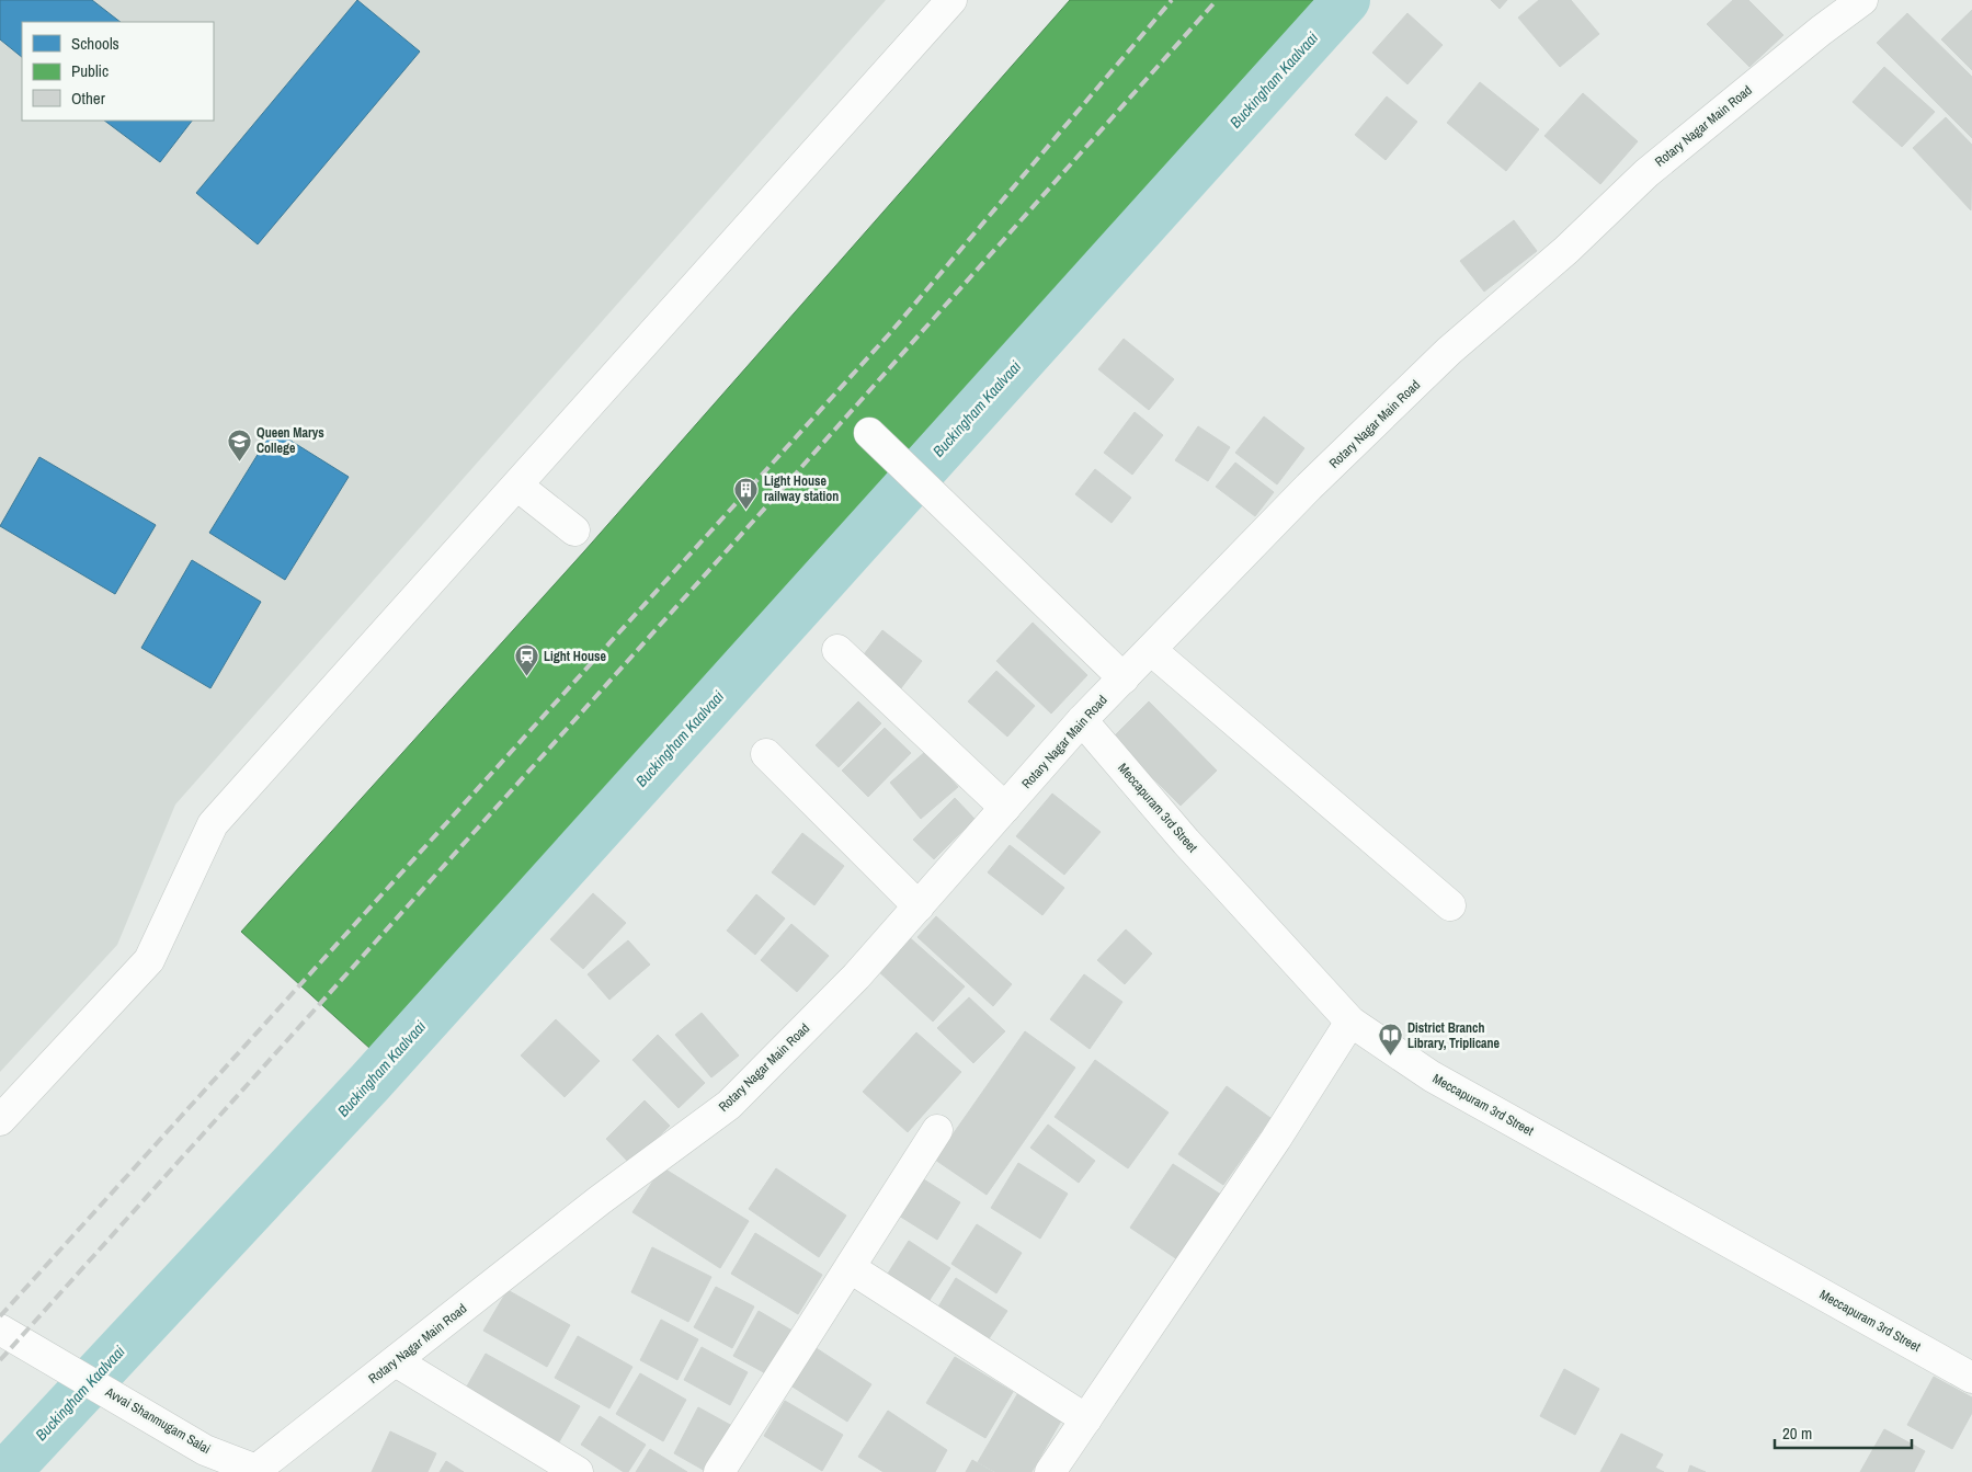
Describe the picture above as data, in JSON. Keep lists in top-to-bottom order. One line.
{"streets":{"street":["Rotary Nagar Main Road","Meccapuram 3rd Street","Avvai Shanmugam Salai"]},"crossings":[["Rotary Nagar Main Road","Meccapuram 3rd Street"],["Rotary Nagar Main Road","Avvai Shanmugam Salai"]],"water":["Buckingham Kaalvaai"],"places":{"school or university":["Queen Marys College"],"building":["Light House railway station"],"station":["Light House"],"library":["District Branch Library, Triplicane"]},"legend":["Schools","Public","Other"],"scale_bar":"20 m"}
